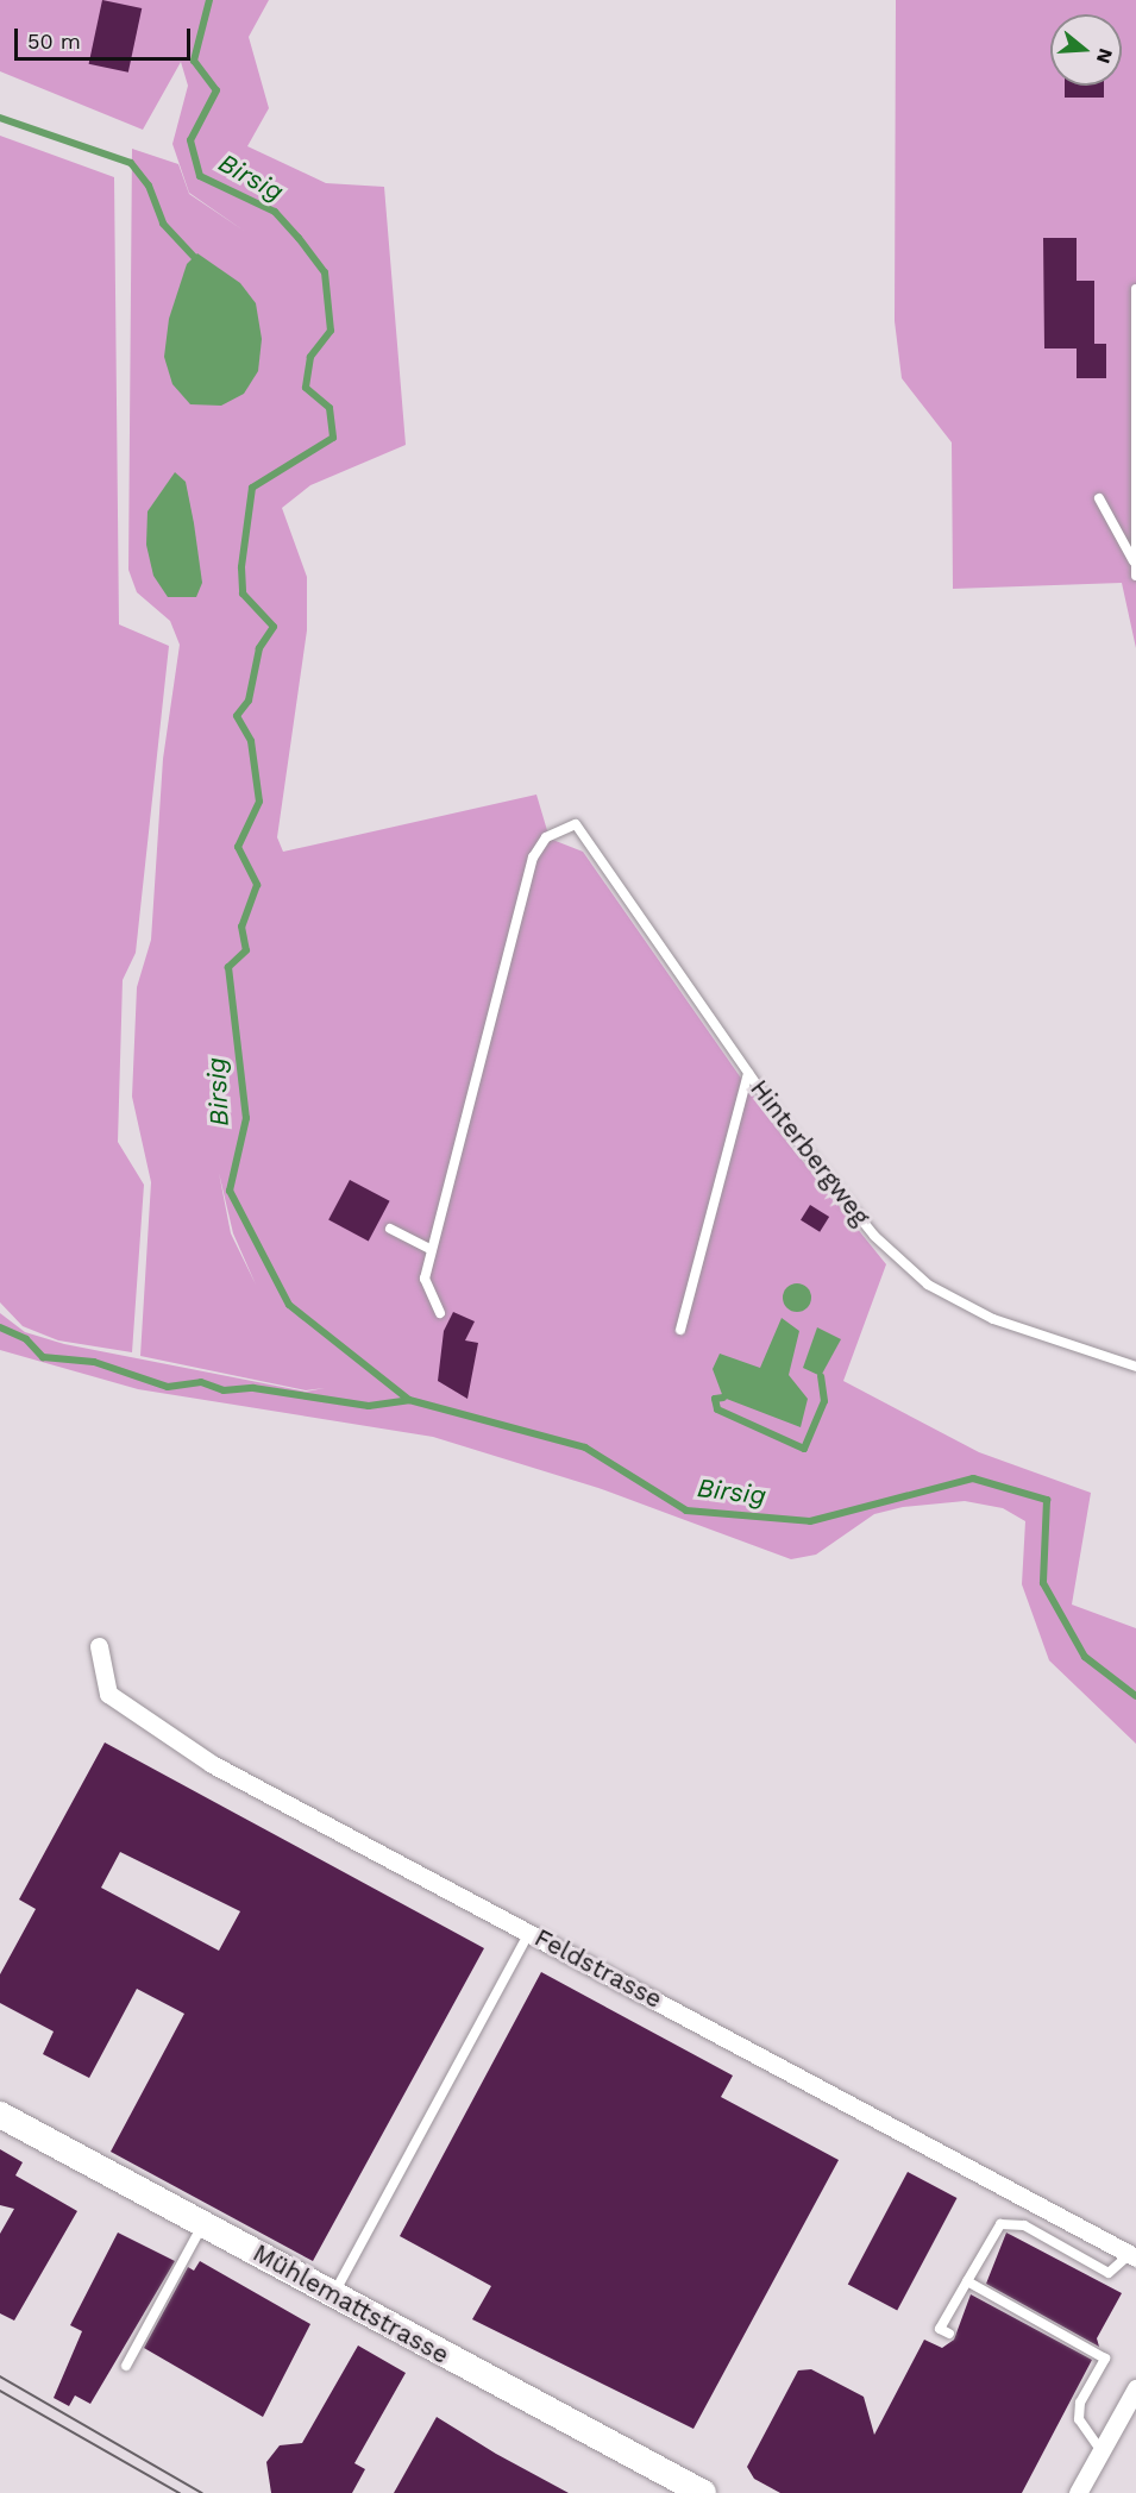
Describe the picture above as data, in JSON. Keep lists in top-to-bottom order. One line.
{"streets":{"main road":["Mühlemattstrasse"],"street":["Feldstrasse"],"lane":["Hinterbergweg"]},"water":["Birsig"],"scale_bar":"50 m","north":"right"}
